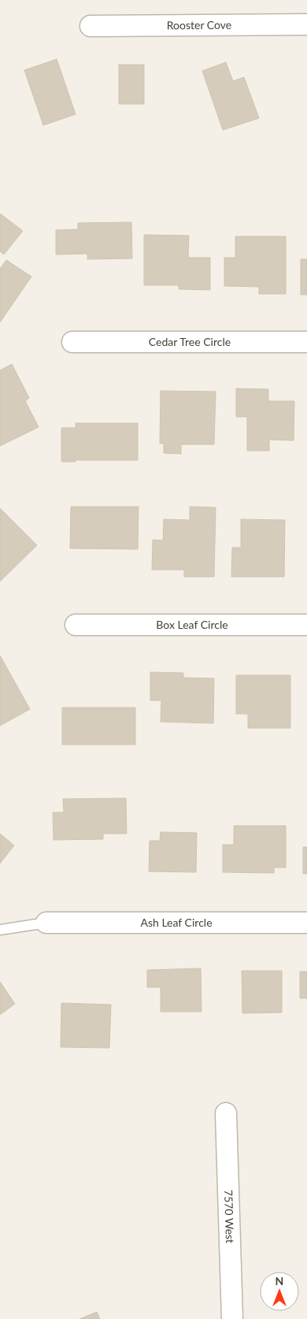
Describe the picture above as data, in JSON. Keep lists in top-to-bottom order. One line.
{"streets":{"street":["Rooster Cove","Cedar Tree Circle","Box Leaf Circle","Ash Leaf Circle","7570 West"]},"north":"top"}
